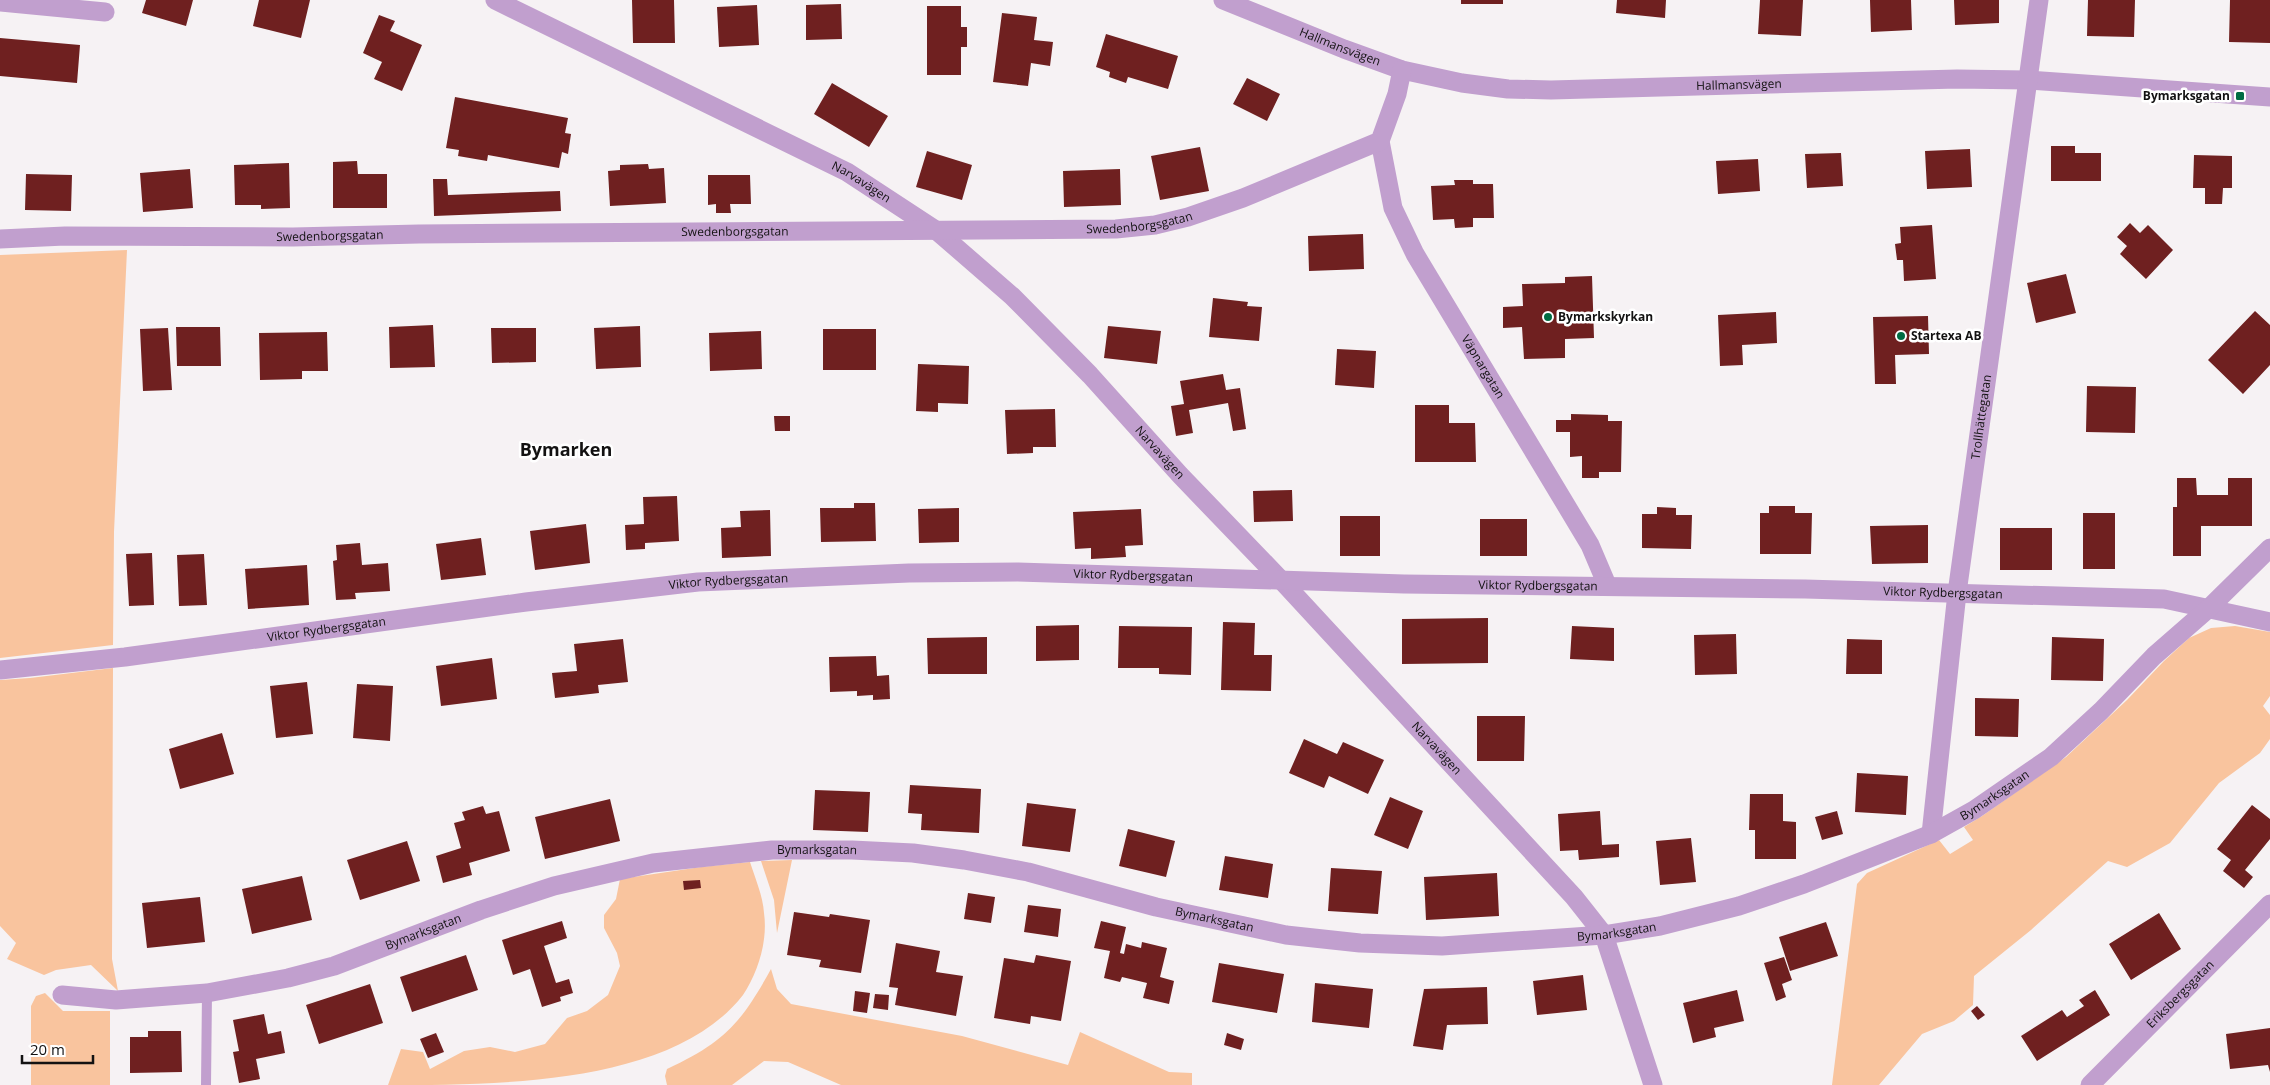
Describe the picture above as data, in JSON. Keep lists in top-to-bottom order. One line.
{"streets":{"street":["Hallmansvägen","Narvavägen","Swedenborgsgatan","Väpnargatan","Trollhättegatan","Viktor Rydbergsgatan","Bymarksgatan","Eriksbergsgatan"]},"crossings":[["Hallmansvägen","Trollhättegatan"],["Narvavägen","Swedenborgsgatan"],["Narvavägen","Viktor Rydbergsgatan"],["Narvavägen","Bymarksgatan"],["Swedenborgsgatan","Väpnargatan"],["Väpnargatan","Viktor Rydbergsgatan"],["Trollhättegatan","Viktor Rydbergsgatan"],["Trollhättegatan","Bymarksgatan"],["Viktor Rydbergsgatan","Bymarksgatan"]],"districts":["Bymarken"],"places":{"transit":["Bymarksgatan"],"other":["Bymarkskyrkan","Startexa AB"]},"scale_bar":"20 m"}
